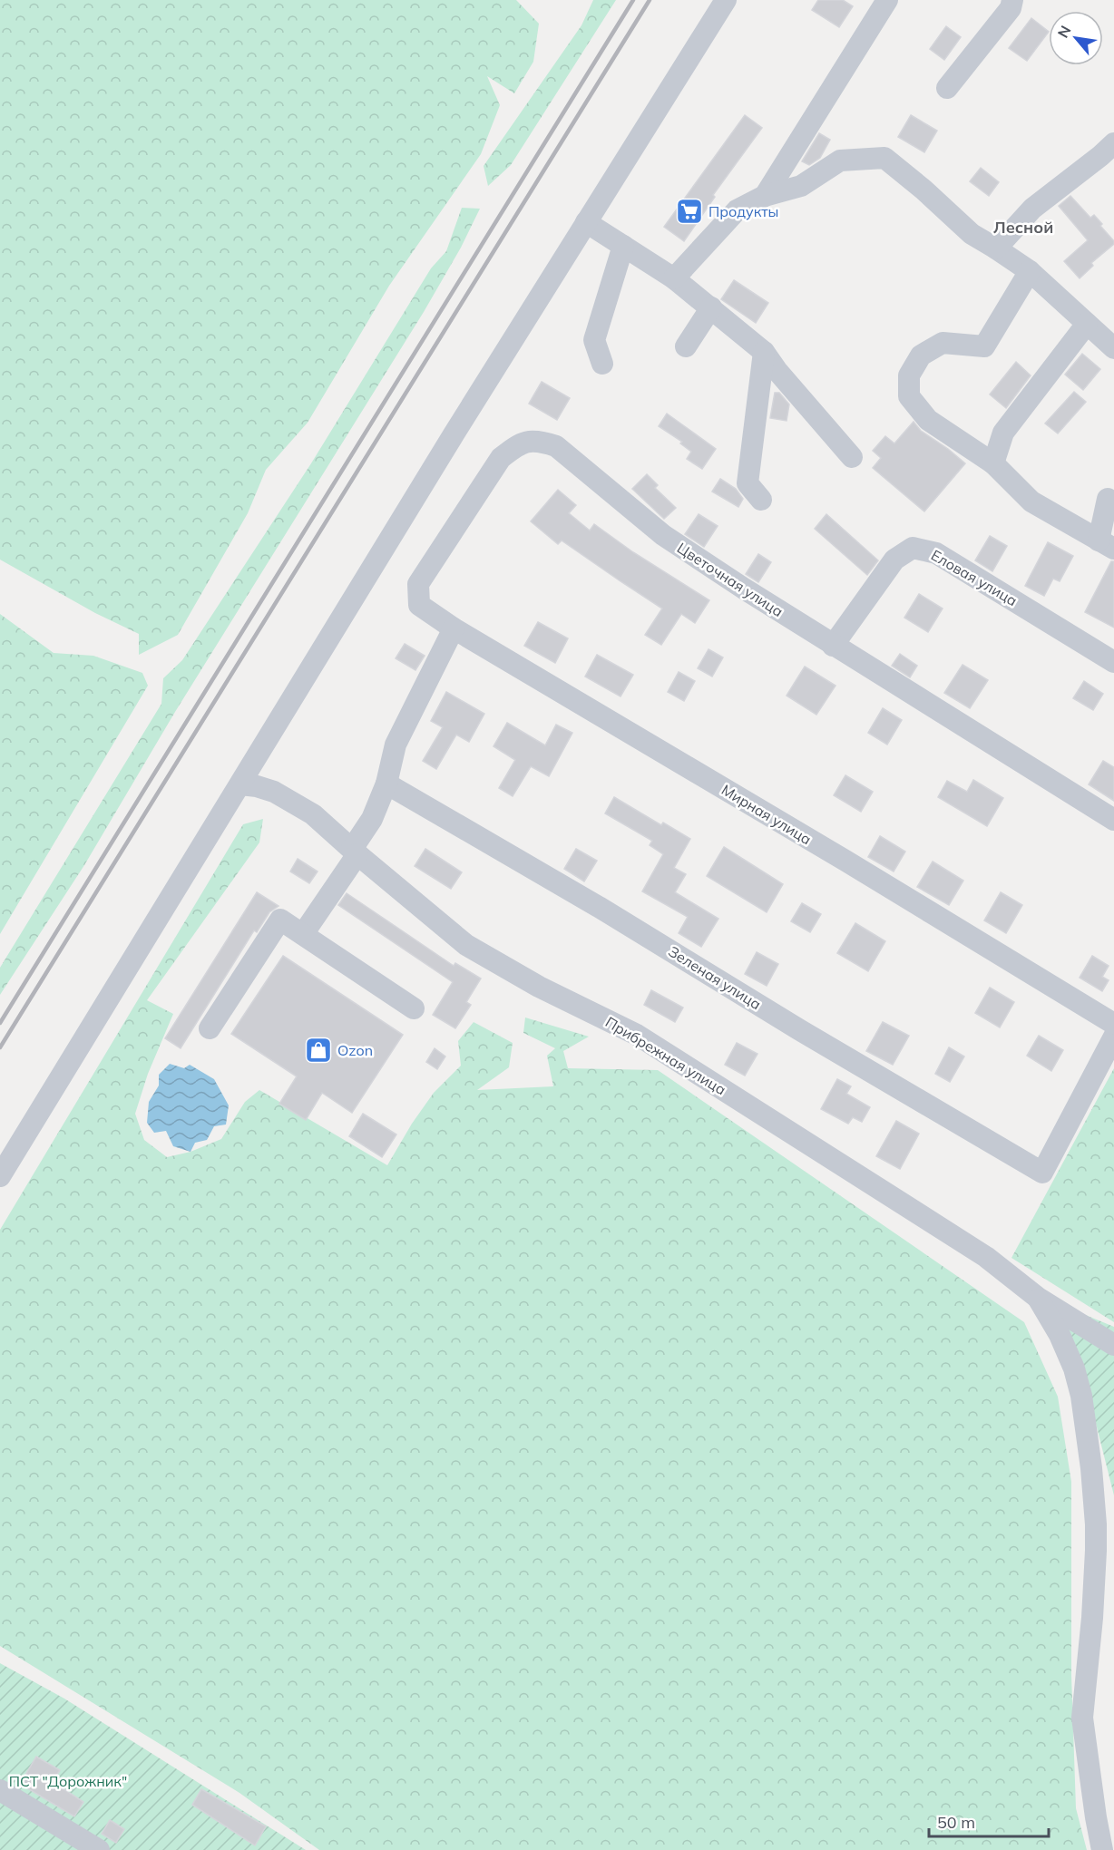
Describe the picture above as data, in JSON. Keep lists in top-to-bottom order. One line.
{"streets":{"street":["Еловая улица","Цветочная улица","Мирная улица","Зеленая улица","Прибрежная улица"]},"crossings":[["Еловая улица","Цветочная улица"],["Цветочная улица","Мирная улица"]],"districts":["Лесной"],"parks":["ПСТ \"Дорожник\""],"places":{"supermarket":["Продукты"],"shop":["Ozon"]},"scale_bar":"50 m","north":"top left"}
